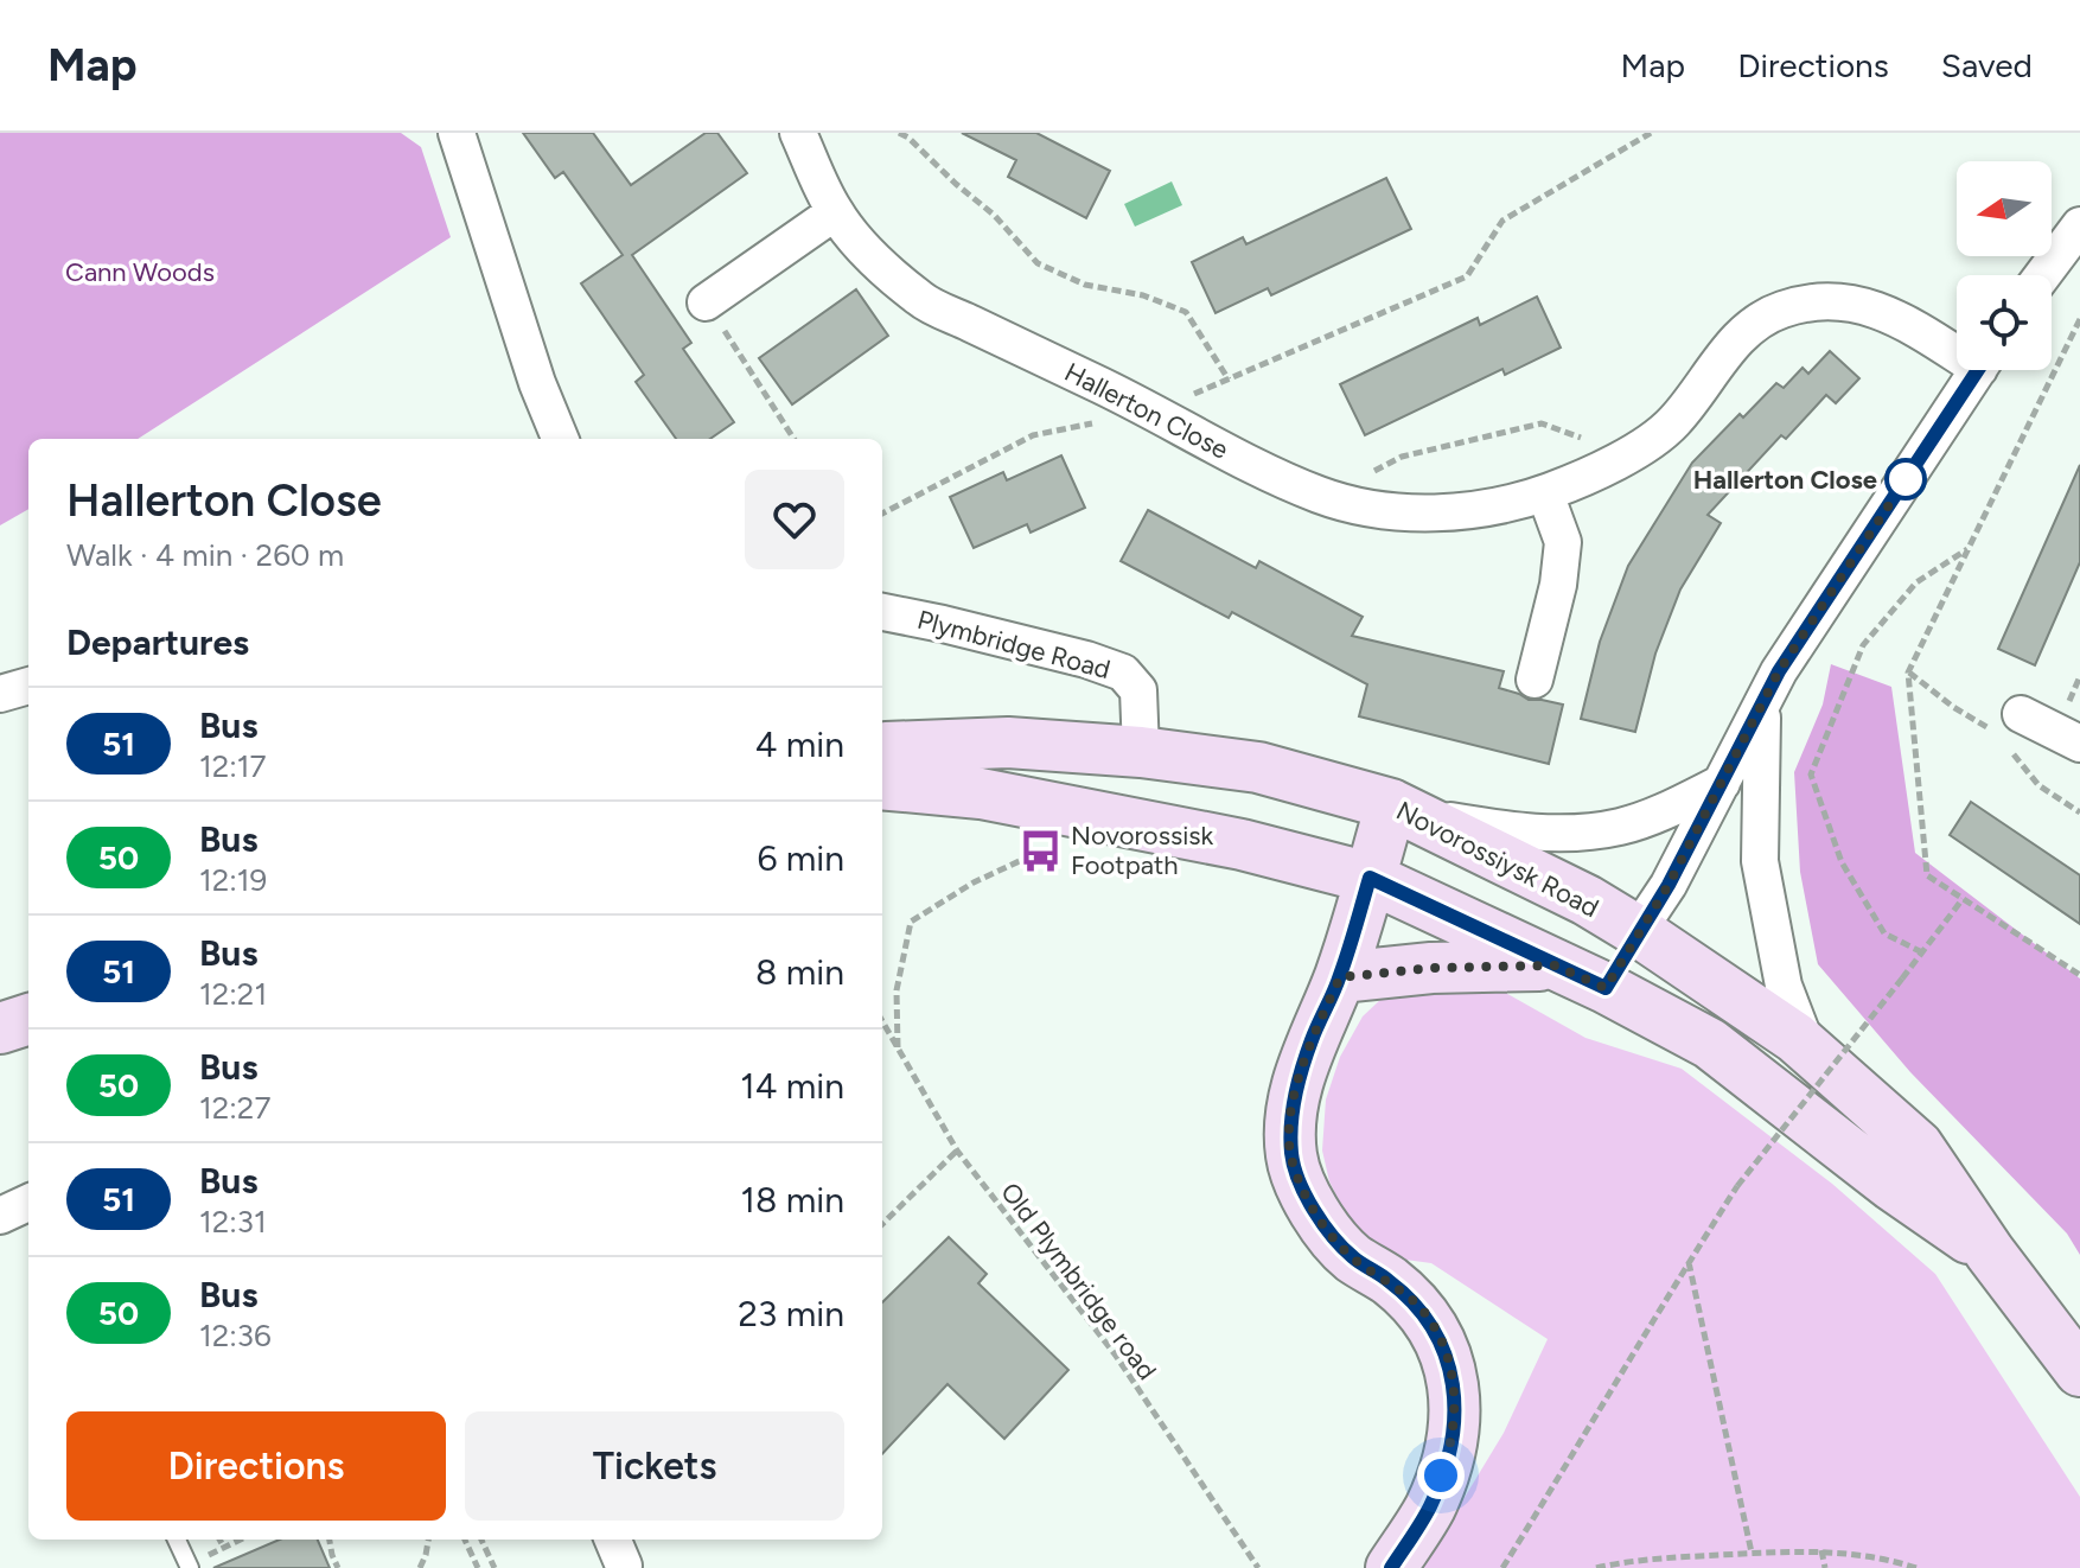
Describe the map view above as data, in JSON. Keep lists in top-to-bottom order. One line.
{"streets":{"main road":["Novorossiysk Road"],"street":["Hallerton Close","Plymbridge Road"],"path":["Old Plymbridge road"]},"crossings":[["Plymbridge Road","Novorossiysk Road"]],"parks":["Cann Woods"],"places":{"other":["Hallerton Close"],"bus stop":["Novorossisk Footpath"]},"lines":["bus line 51"],"north":"left","page":{"header":"Map","nav":["Map","Directions","Saved"],"heading":[["Hallerton Close","Walk · 4 min · 260 m"],"Departures"],"list":[{"mark":"51","name":"Bus","note":"12:17","value":"4 min"},{"mark":"50","name":"Bus","note":"12:19","value":"6 min"},{"mark":"51","name":"Bus","note":"12:21","value":"8 min"},{"mark":"50","name":"Bus","note":"12:27","value":"14 min"},{"mark":"51","name":"Bus","note":"12:31","value":"18 min"},{"mark":"50","name":"Bus","note":"12:36","value":"23 min"}],"buttons":["Directions","Tickets"]}}
